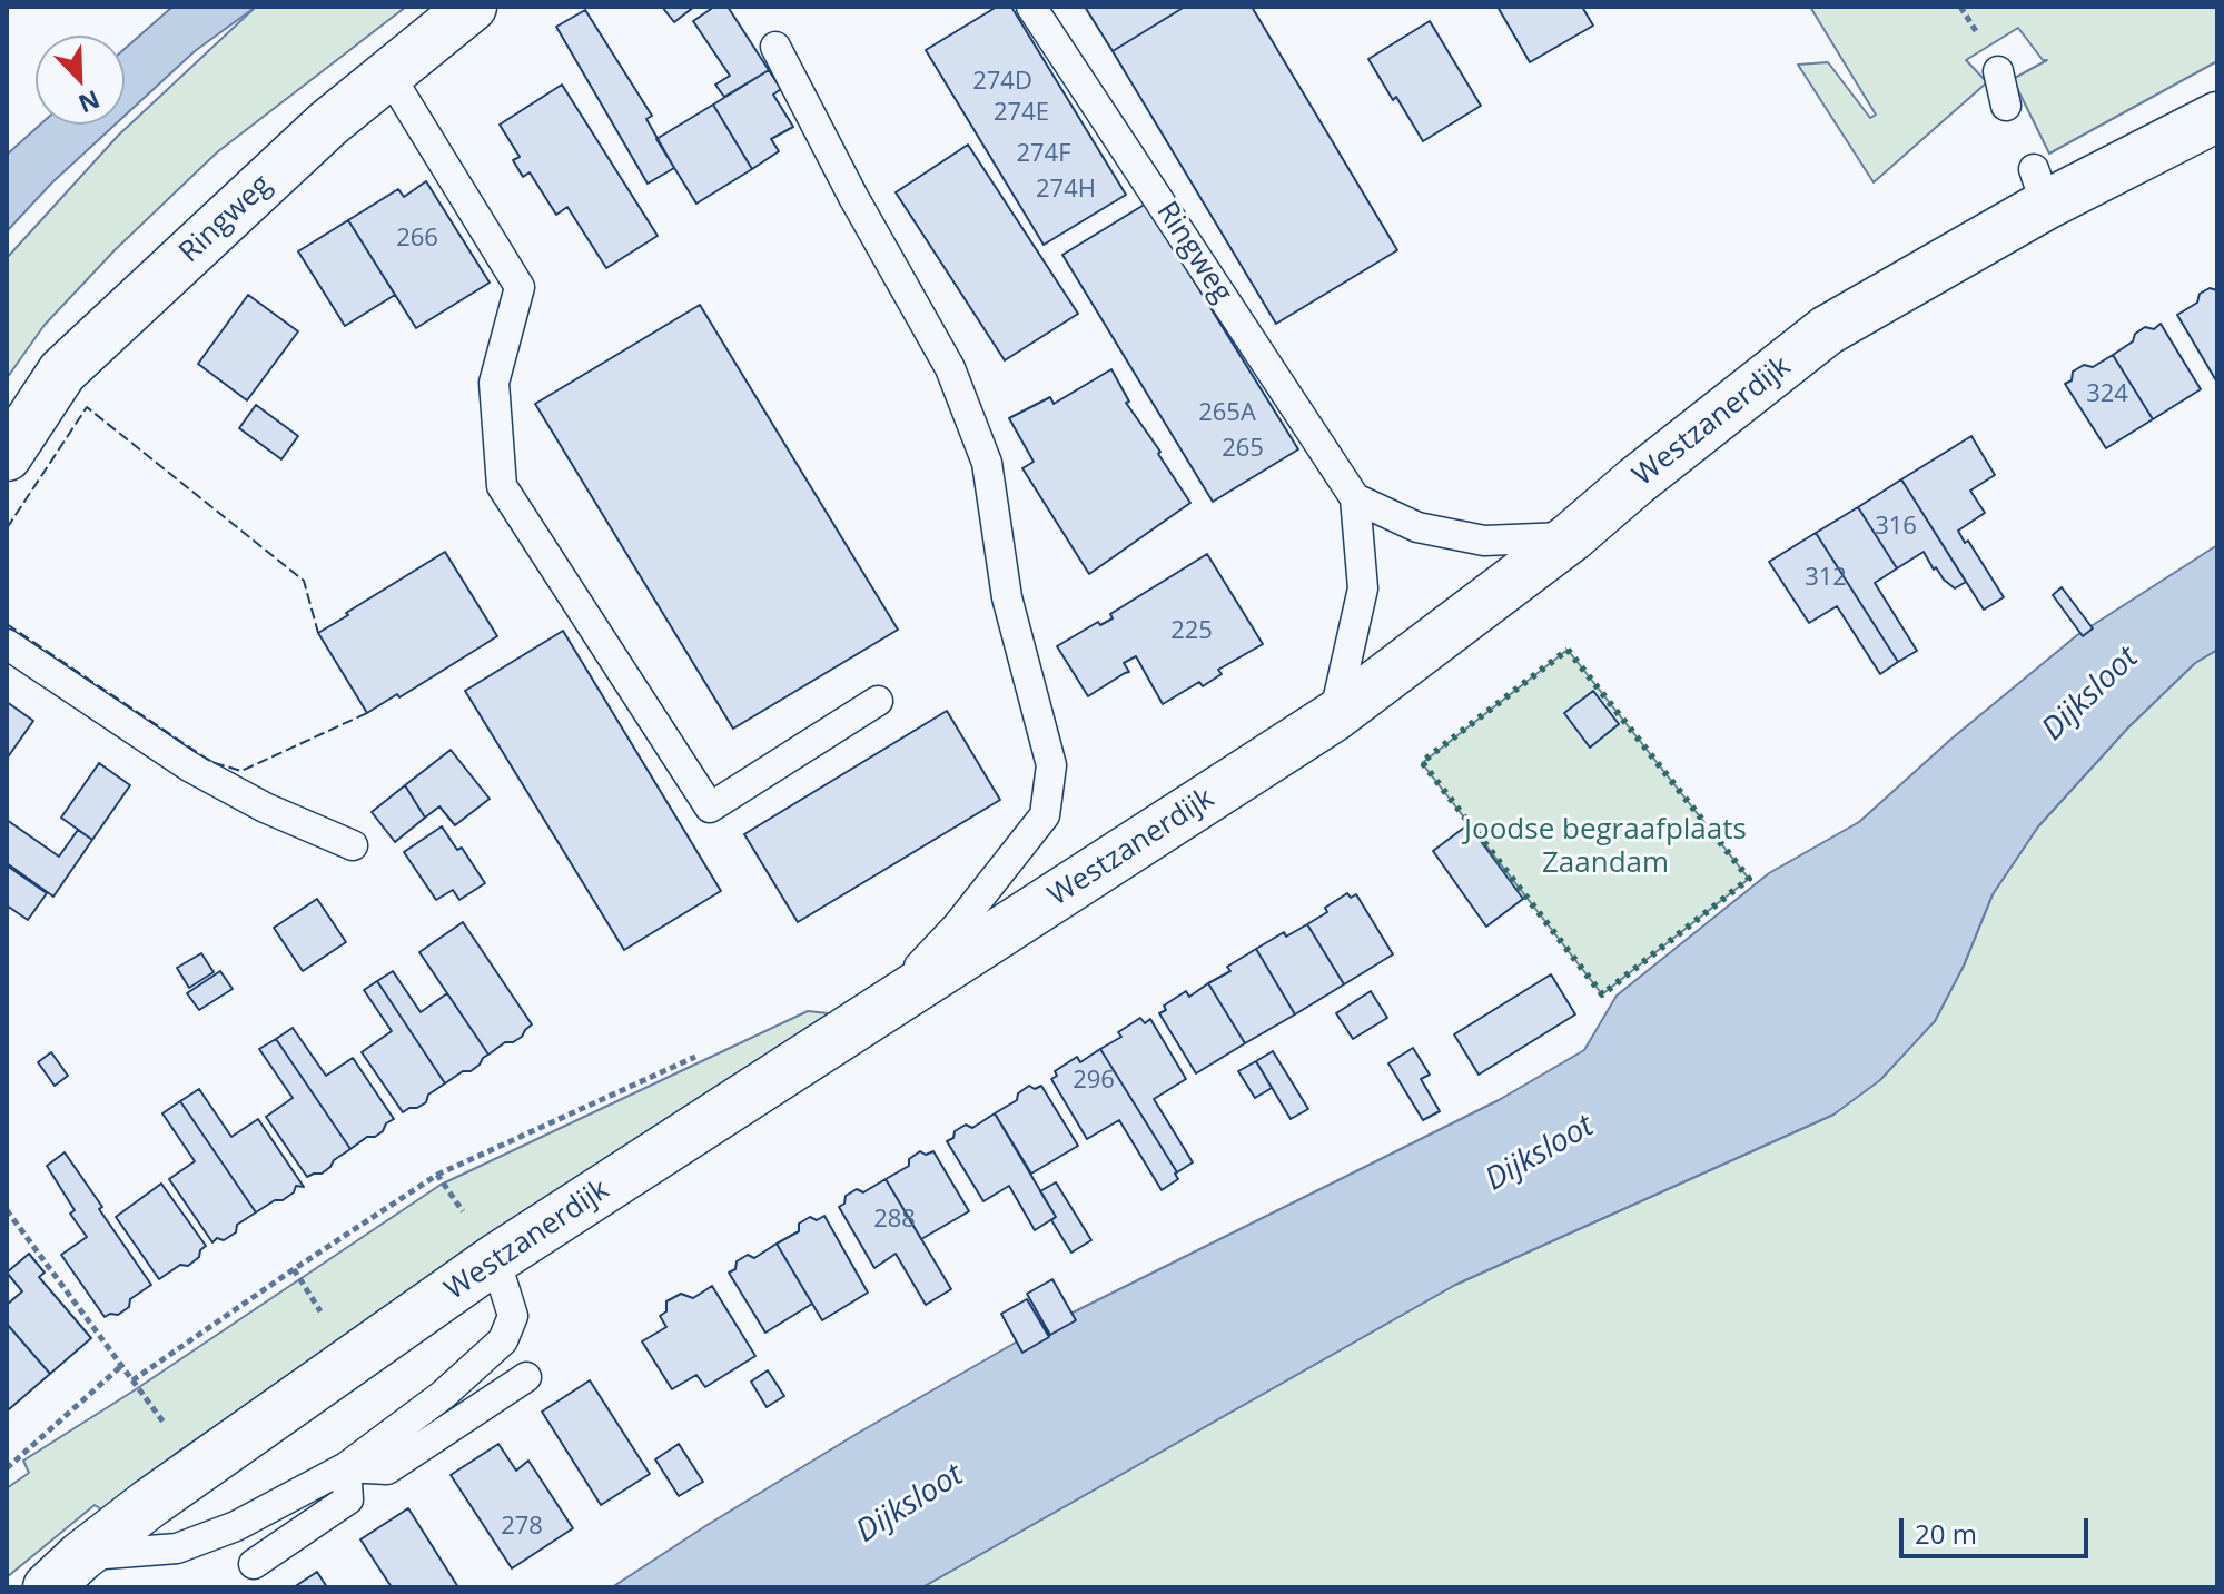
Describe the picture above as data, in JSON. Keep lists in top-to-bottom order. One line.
{"streets":{"street":["Ringweg","Westzanerdijk"]},"crossings":[["Ringweg","Westzanerdijk"]],"water":["Dijksloot"],"parks":["Joodse begraafplaats Zaandam"],"house_numbers":["274D","274E","274F","274H","266","324","265A","265","316","312","225","296","288","278"],"scale_bar":"20 m","north":"bottom right"}
